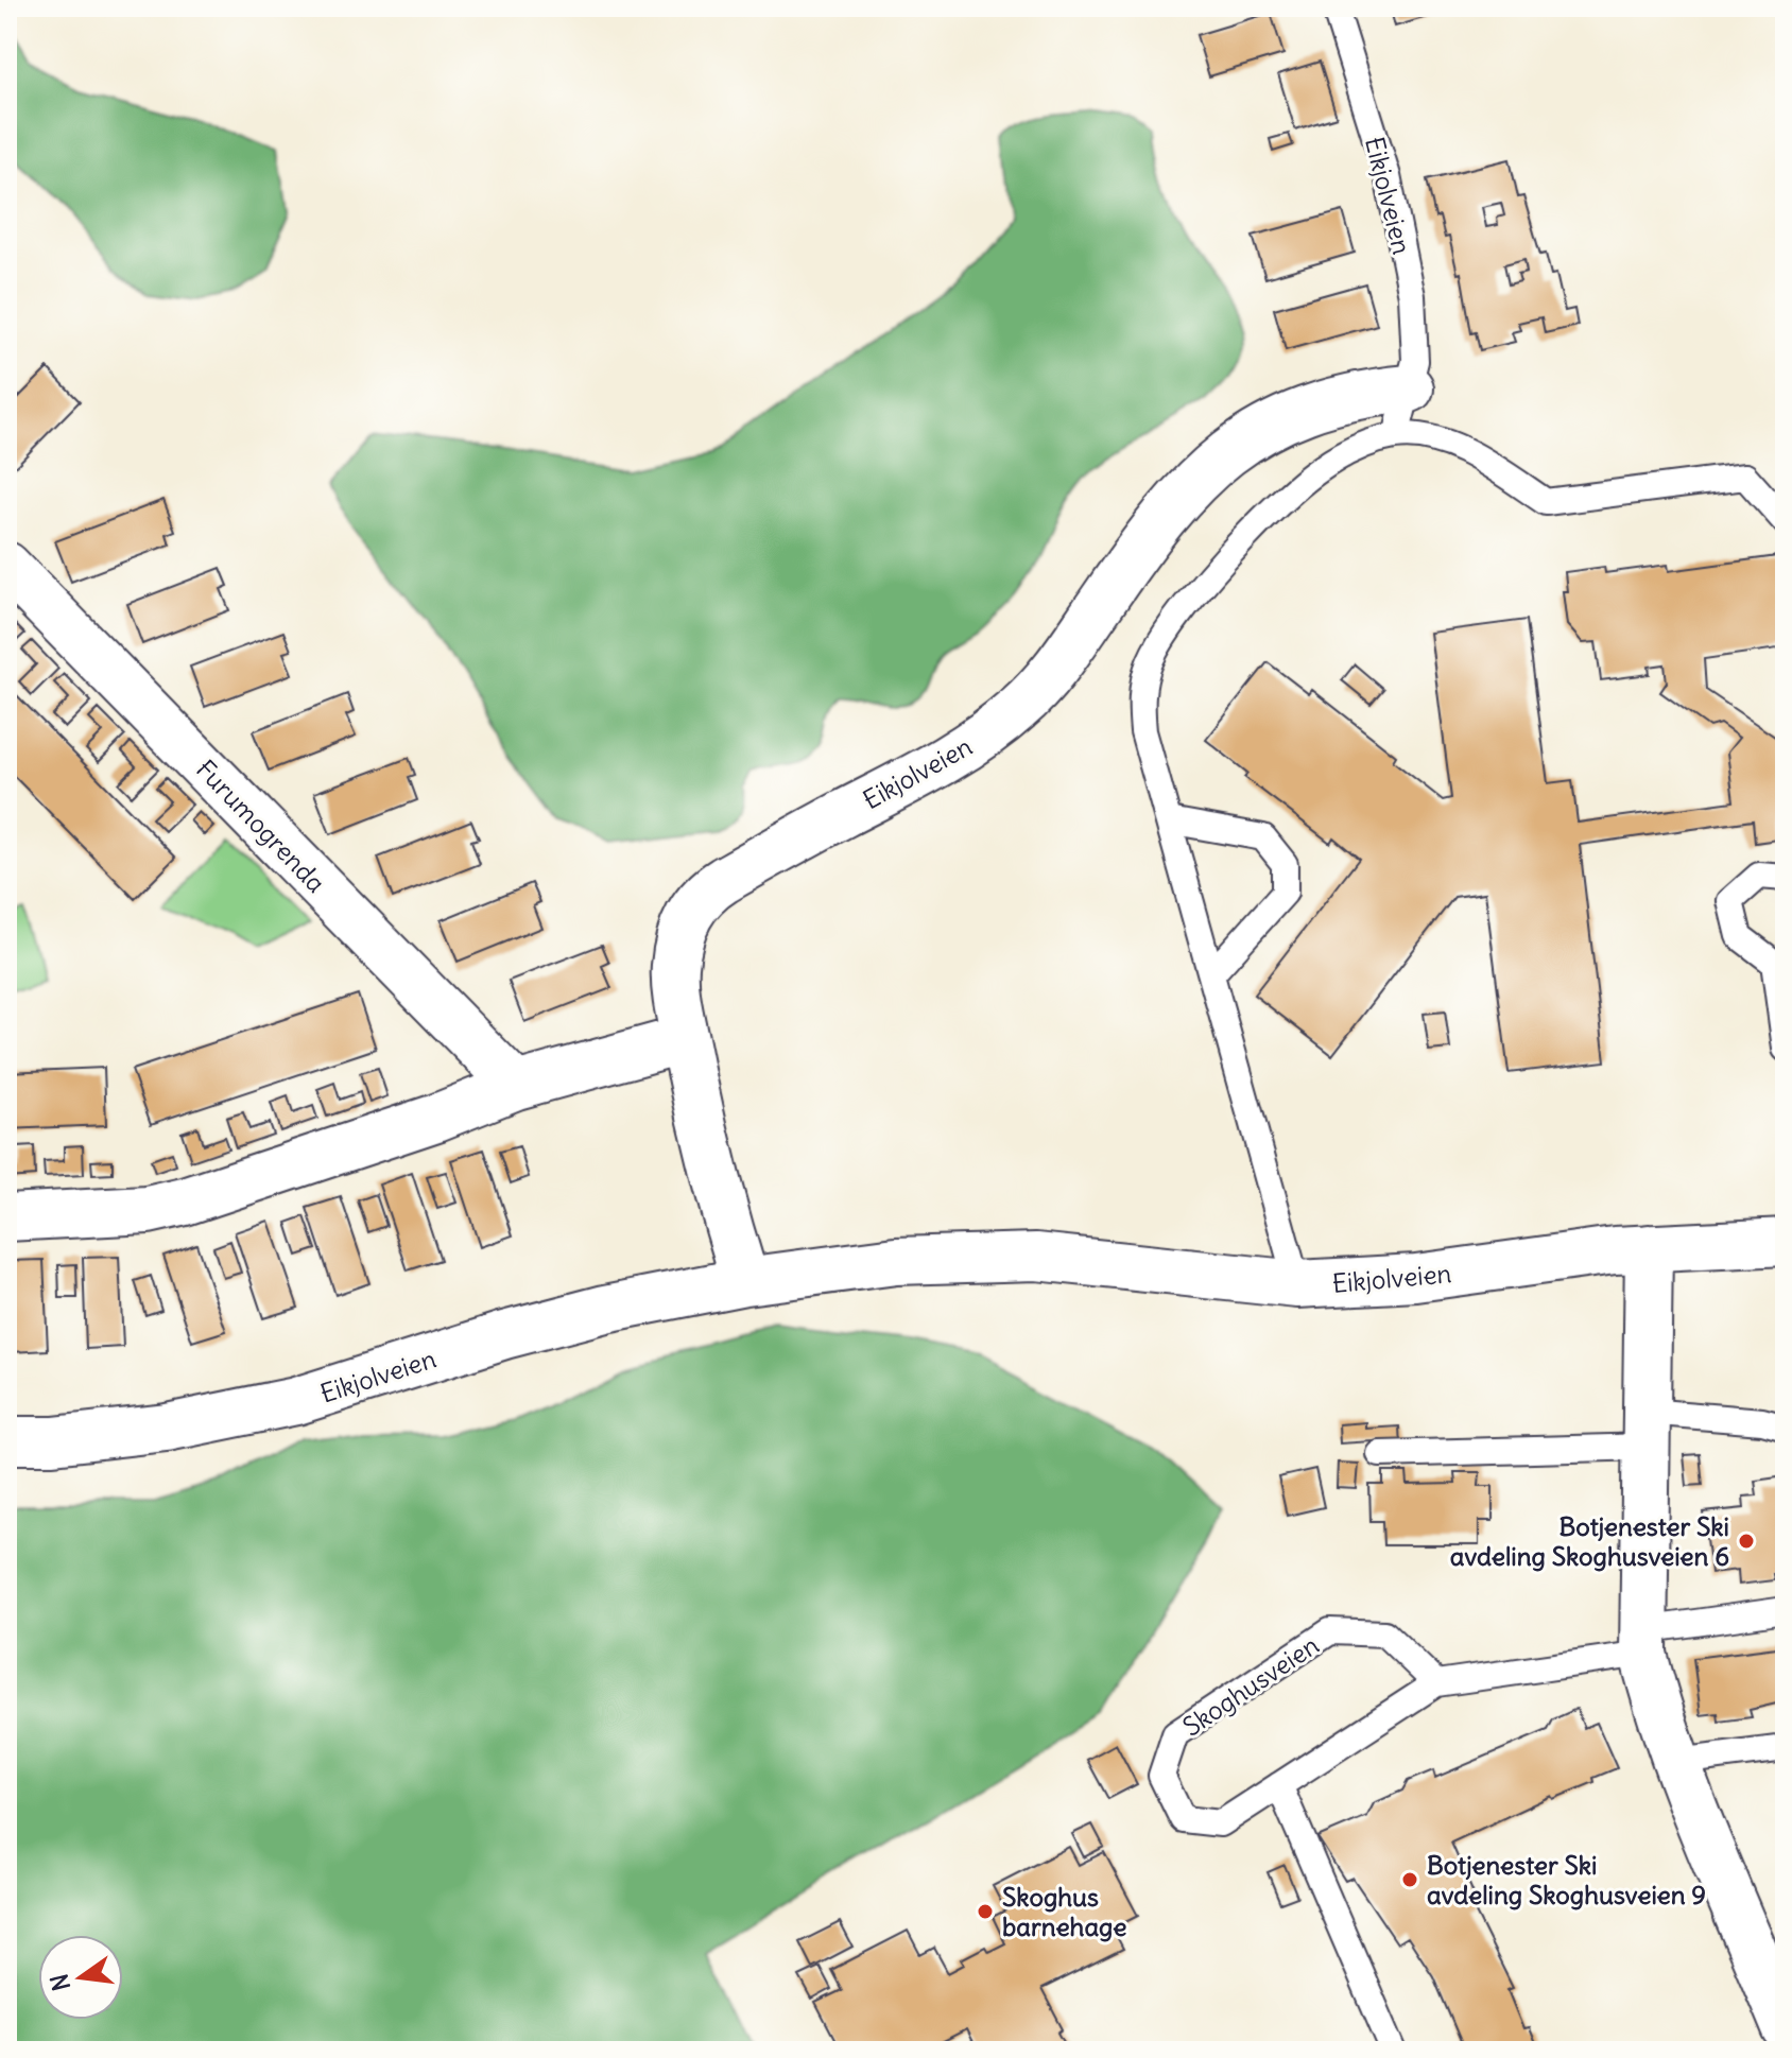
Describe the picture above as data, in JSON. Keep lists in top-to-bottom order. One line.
{"streets":{"street":["Eikjolveien","Furumogrenda"],"lane":["Skoghusveien"]},"places":["Botjenester Ski avdeling Skoghusveien 6","Botjenester Ski avdeling Skoghusveien 9","Skoghus barnehage"],"north":"left"}
